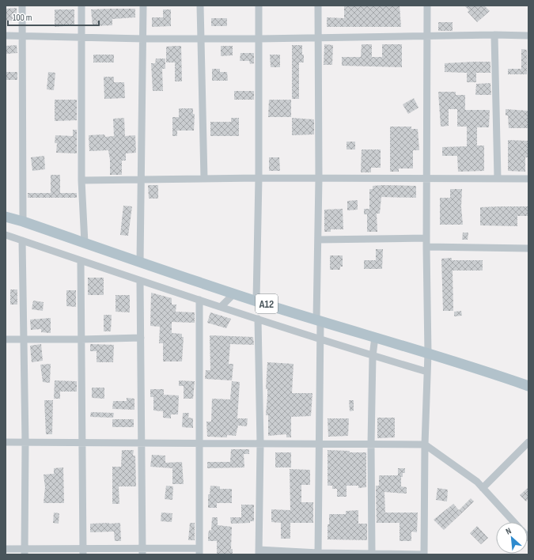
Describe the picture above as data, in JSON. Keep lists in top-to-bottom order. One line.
{"streets":{"main road":["A12"]},"scale_bar":"100 m","north":"top left"}
